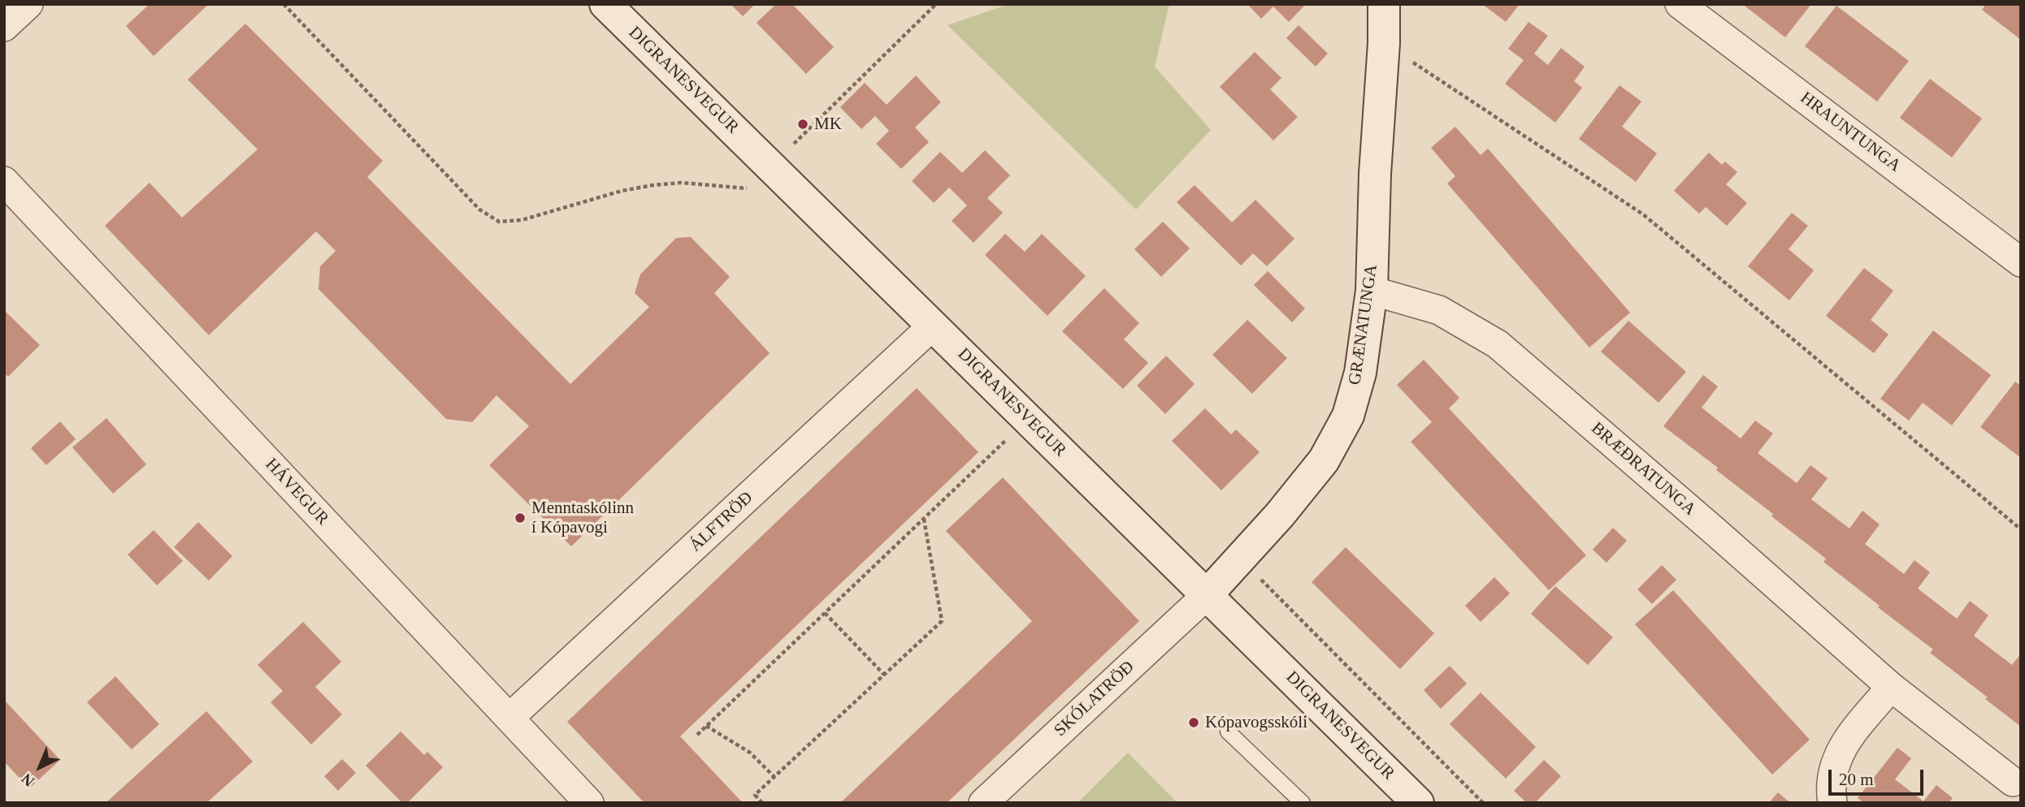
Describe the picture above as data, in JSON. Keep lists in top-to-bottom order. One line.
{"streets":{"street":["DIGRANESVEGUR","HRAUNTUNGA","GRÆNATUNGA","BRÆÐRATUNGA","HÁVEGUR","ÁLFTRÖÐ","SKÓLATRÖÐ"]},"crossings":[["DIGRANESVEGUR","GRÆNATUNGA"],["DIGRANESVEGUR","ÁLFTRÖÐ"],["DIGRANESVEGUR","SKÓLATRÖÐ"],["GRÆNATUNGA","BRÆÐRATUNGA"],["GRÆNATUNGA","SKÓLATRÖÐ"],["HÁVEGUR","ÁLFTRÖÐ"]],"places":["MK","Menntaskólinn í Kópavogi","Kópavogsskóli"],"scale_bar":"20 m","north":"bottom left"}
